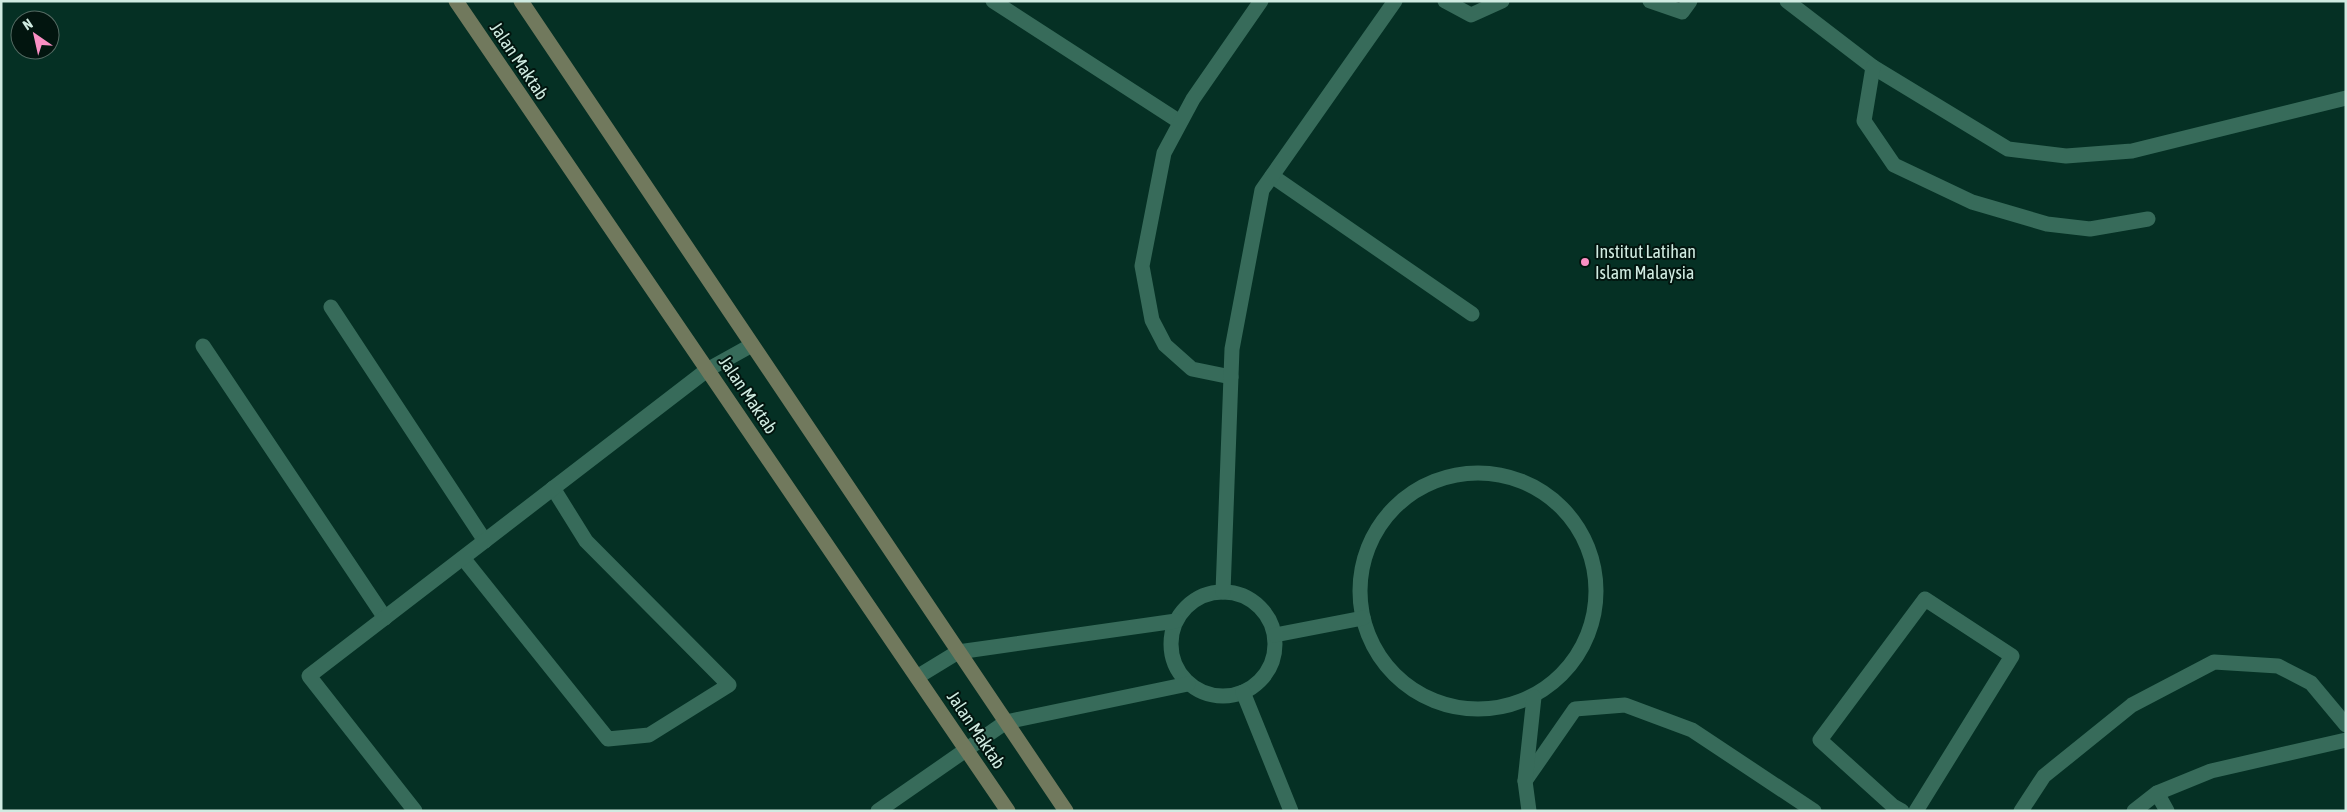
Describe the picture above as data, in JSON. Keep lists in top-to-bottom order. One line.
{"streets":{"street":["Jalan Maktab"]},"places":["Institut Latihan Islam Malaysia"],"north":"top left"}
